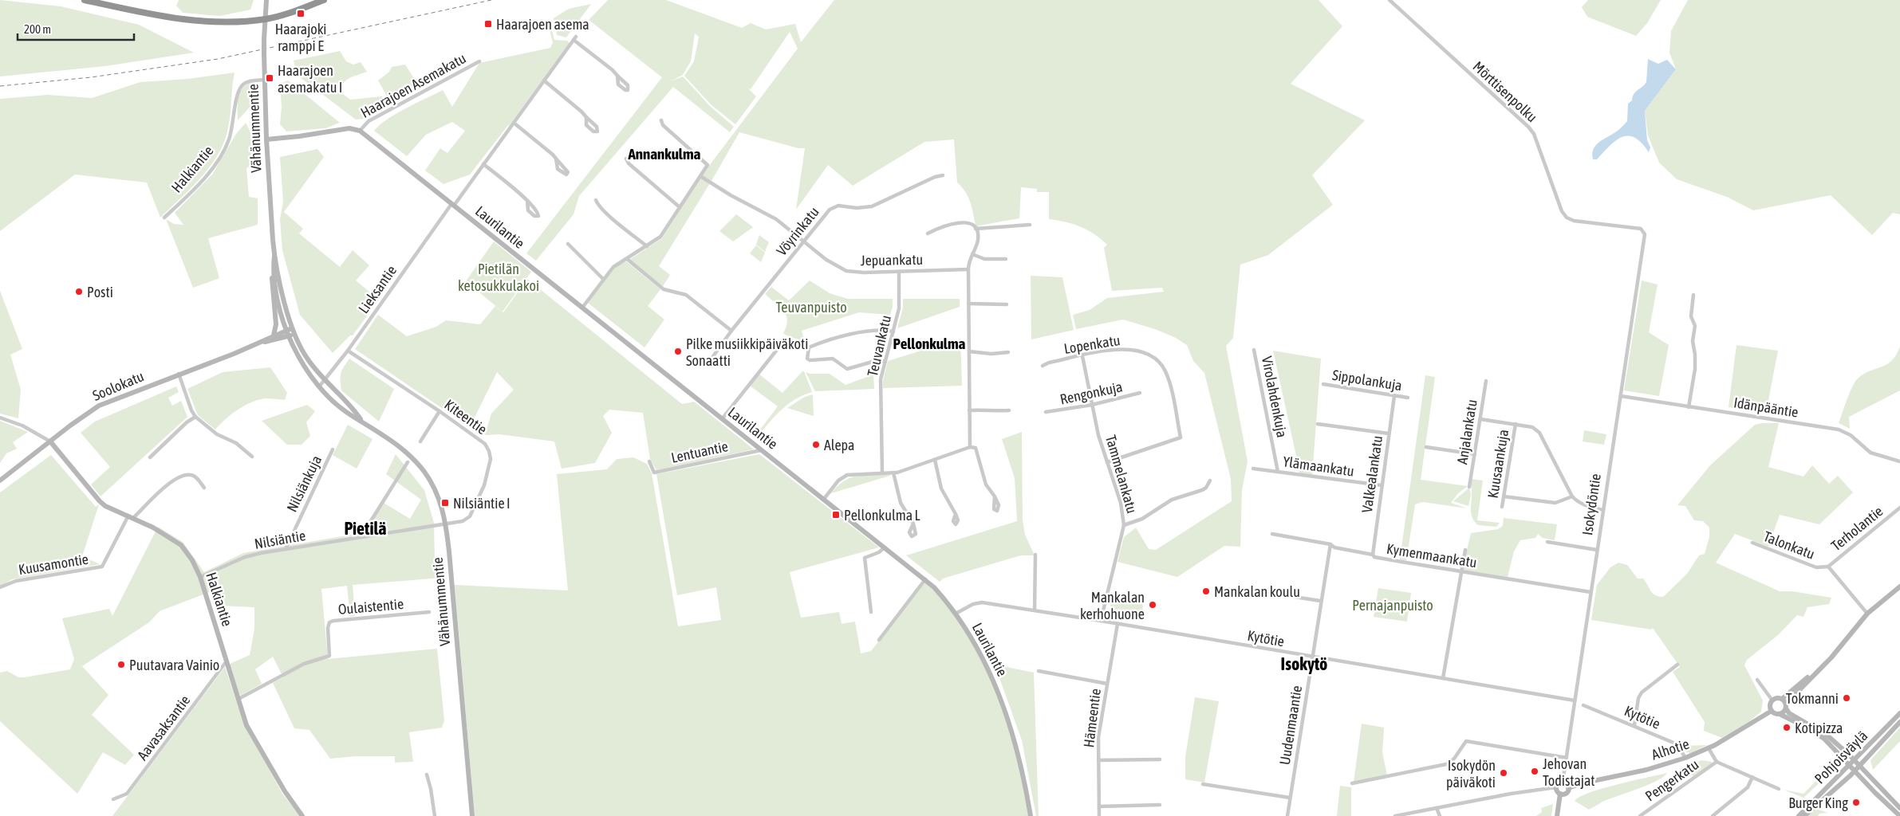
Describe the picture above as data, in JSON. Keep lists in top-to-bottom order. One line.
{"streets":{"street":["Haarajoen Asemakatu","Mörttisenpolku","Vähänummentie","Halkiantie","Laurilantie","Vöyrinkatu","Jepuankatu","Lieksantie","Lopenkatu","Teuvankatu","Sippolankuja","Soolokatu","Rengonkuja","Virolahdenkuja","Idänpääntie","Kiteentie","Anjalankatu","Lentuantie","Kuusaankuja","Ylämaankatu","Tammelankatu","Valkealankatu","Nilsiänkuja","Isokydöntie","Terholantie","Nilsiäntie","Talonkatu","Kymenmaankatu","Kuusamontie","Oulaistentie","Kytötie","Hämeentie","Uudenmaantie","Aavasaksantie","Alhotie","Pohjoisväylä","Pengerkatu"]},"crossings":[["Haarajoen Asemakatu","Vähänummentie"],["Haarajoen Asemakatu","Laurilantie"],["Mörttisenpolku","Isokydöntie"],["Vähänummentie","Halkiantie"],["Vähänummentie","Lieksantie"],["Vähänummentie","Soolokatu"],["Vähänummentie","Kiteentie"],["Vähänummentie","Nilsiäntie"],["Halkiantie","Soolokatu"],["Halkiantie","Nilsiäntie"],["Halkiantie","Kuusamontie"],["Halkiantie","Oulaistentie"],["Halkiantie","Aavasaksantie"],["Laurilantie","Lieksantie"],["Laurilantie","Lentuantie"],["Laurilantie","Kytötie"],["Vöyrinkatu","Jepuankatu"],["Jepuankatu","Teuvankatu"],["Lieksantie","Kiteentie"],["Lopenkatu","Tammelankatu"],["Sippolankuja","Valkealankatu"],["Rengonkuja","Tammelankatu"],["Virolahdenkuja","Ylämaankatu"],["Idänpääntie","Isokydöntie"],["Kiteentie","Nilsiäntie"],["Ylämaankatu","Valkealankatu"],["Tammelankatu","Kytötie"],["Valkealankatu","Kymenmaankatu"],["Nilsiänkuja","Nilsiäntie"],["Isokydöntie","Kymenmaankatu"],["Isokydöntie","Kytötie"],["Isokydöntie","Alhotie"],["Terholantie","Talonkatu"],["Kymenmaankatu","Uudenmaantie"],["Kytötie","Hämeentie"],["Kytötie","Uudenmaantie"],["Kytötie","Alhotie"]],"districts":["Annankulma","Pellonkulma","Pietilä","Isokytö"],"parks":["Pietilän ketosukkulakoi","Teuvanpuisto","Pernajanpuisto"],"places":{"transit":["Haarajoki ramppi E","Haarajoen asema","Haarajoen asemakatu I","Nilsiäntie I","Pellonkulma L"],"other":["Posti","Pilke musiikkipäiväkoti Sonaatti","Alepa","Mankalan koulu","Mankalan kerhohuone","Puutavara Vainio","Tokmanni","Kotipizza","Jehovan Todistajat","Isokydön päiväkoti","Burger King"]},"scale_bar":"200 m"}
